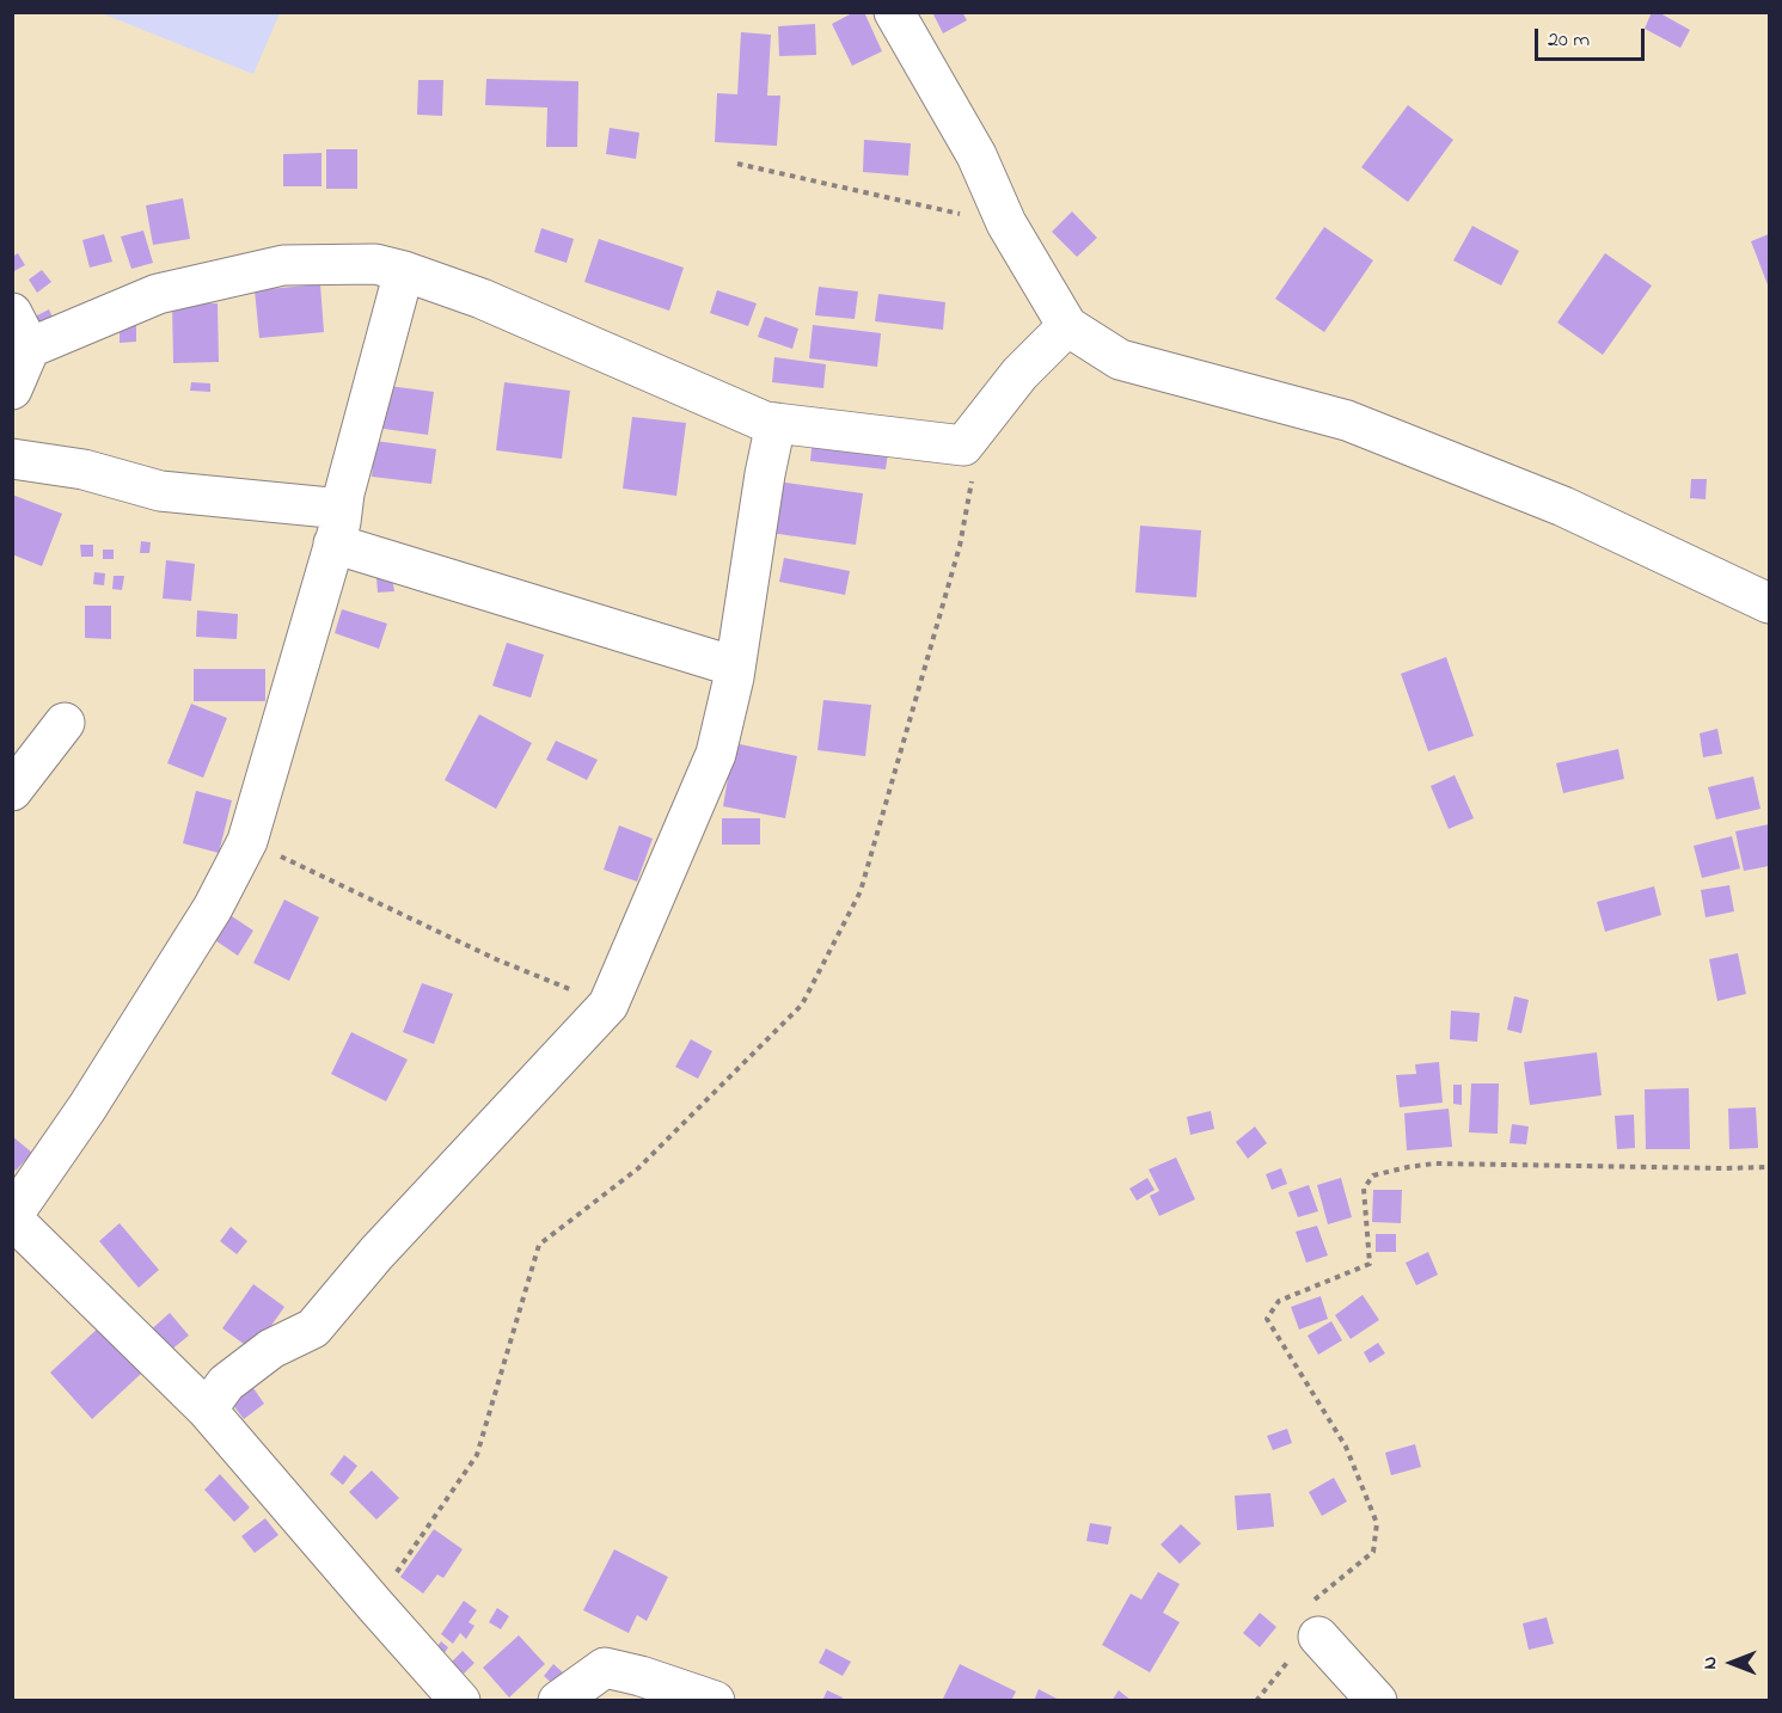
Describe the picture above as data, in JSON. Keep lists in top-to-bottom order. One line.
{"scale_bar":"20 m","north":"left"}
